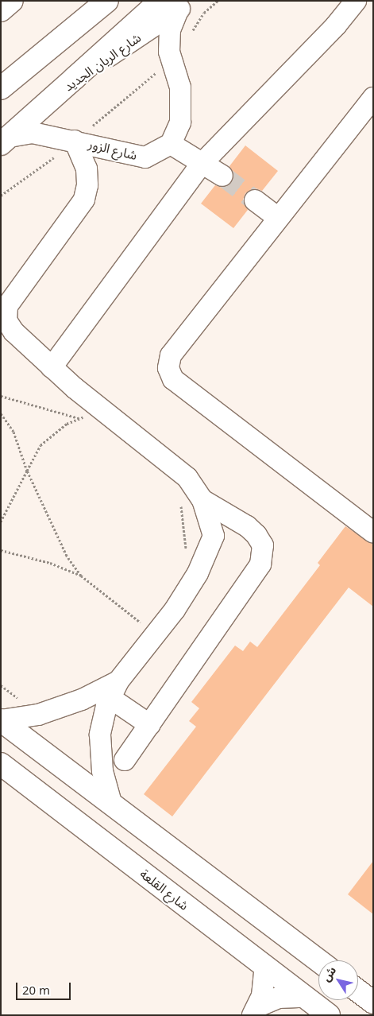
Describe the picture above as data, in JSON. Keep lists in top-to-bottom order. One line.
{"streets":{"main road":["شارع الريان الجديد","شارع القلعة"],"street":["شارع الزور"]},"crossings":[["شارع الريان الجديد","شارع الزور"]],"scale_bar":"20 m","north":"top left"}
